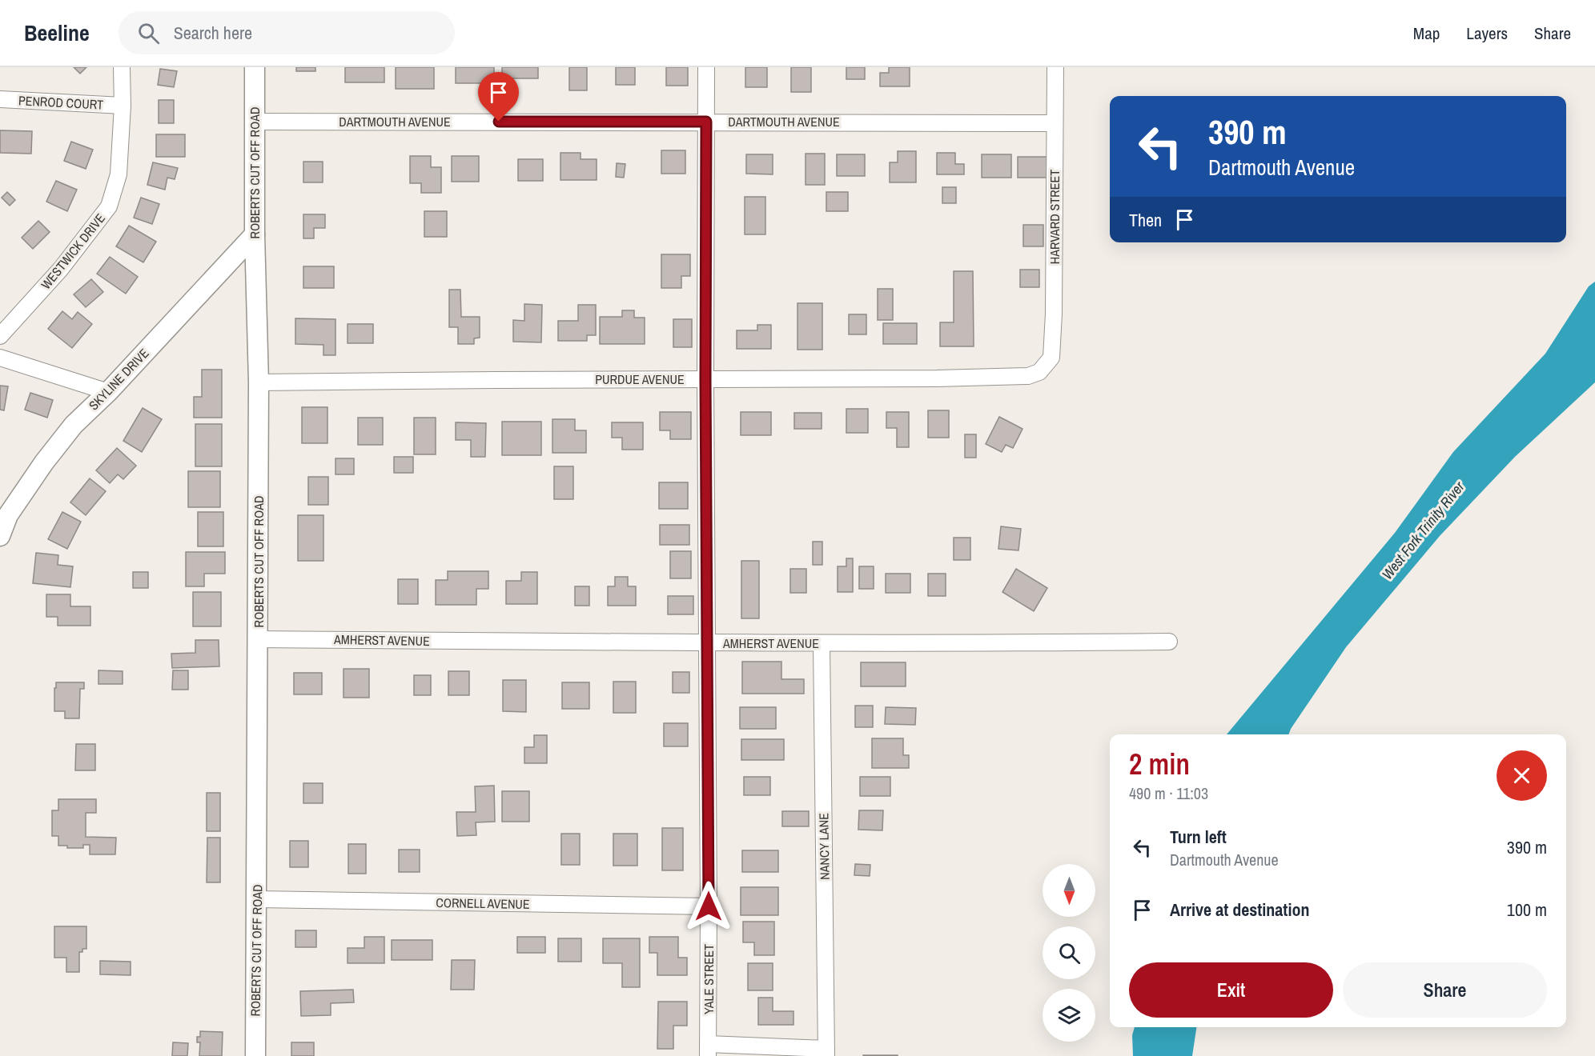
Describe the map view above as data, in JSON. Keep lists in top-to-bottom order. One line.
{"streets":{"street":["PENROD COURT","DARTMOUTH AVENUE","ROBERTS CUT OFF ROAD","HARVARD STREET","WESTWICK DRIVE","SKYLINE DRIVE","PURDUE AVENUE","AMHERST AVENUE","NANCY LANE","CORNELL AVENUE","YALE STREET"]},"crossings":[["PENROD COURT","WESTWICK DRIVE"],["DARTMOUTH AVENUE","ROBERTS CUT OFF ROAD"],["DARTMOUTH AVENUE","HARVARD STREET"],["DARTMOUTH AVENUE","YALE STREET"],["ROBERTS CUT OFF ROAD","SKYLINE DRIVE"],["ROBERTS CUT OFF ROAD","PURDUE AVENUE"],["ROBERTS CUT OFF ROAD","AMHERST AVENUE"],["ROBERTS CUT OFF ROAD","CORNELL AVENUE"],["HARVARD STREET","PURDUE AVENUE"],["PURDUE AVENUE","YALE STREET"],["AMHERST AVENUE","NANCY LANE"],["AMHERST AVENUE","YALE STREET"],["CORNELL AVENUE","YALE STREET"]],"water":["West Fork Trinity River"],"north":"bottom","page":{"header":"Beeline","search":"Search here","nav":["Map","Layers","Share"],"turn":["390 m","Dartmouth Avenue"],"then":"Then","heading":["2 min","490 m · 11:03"],"list":[{"name":"Turn left","note":"Dartmouth Avenue","value":"390 m"},{"name":"Arrive at destination","value":"100 m"}],"buttons":["Exit","Share"]}}
